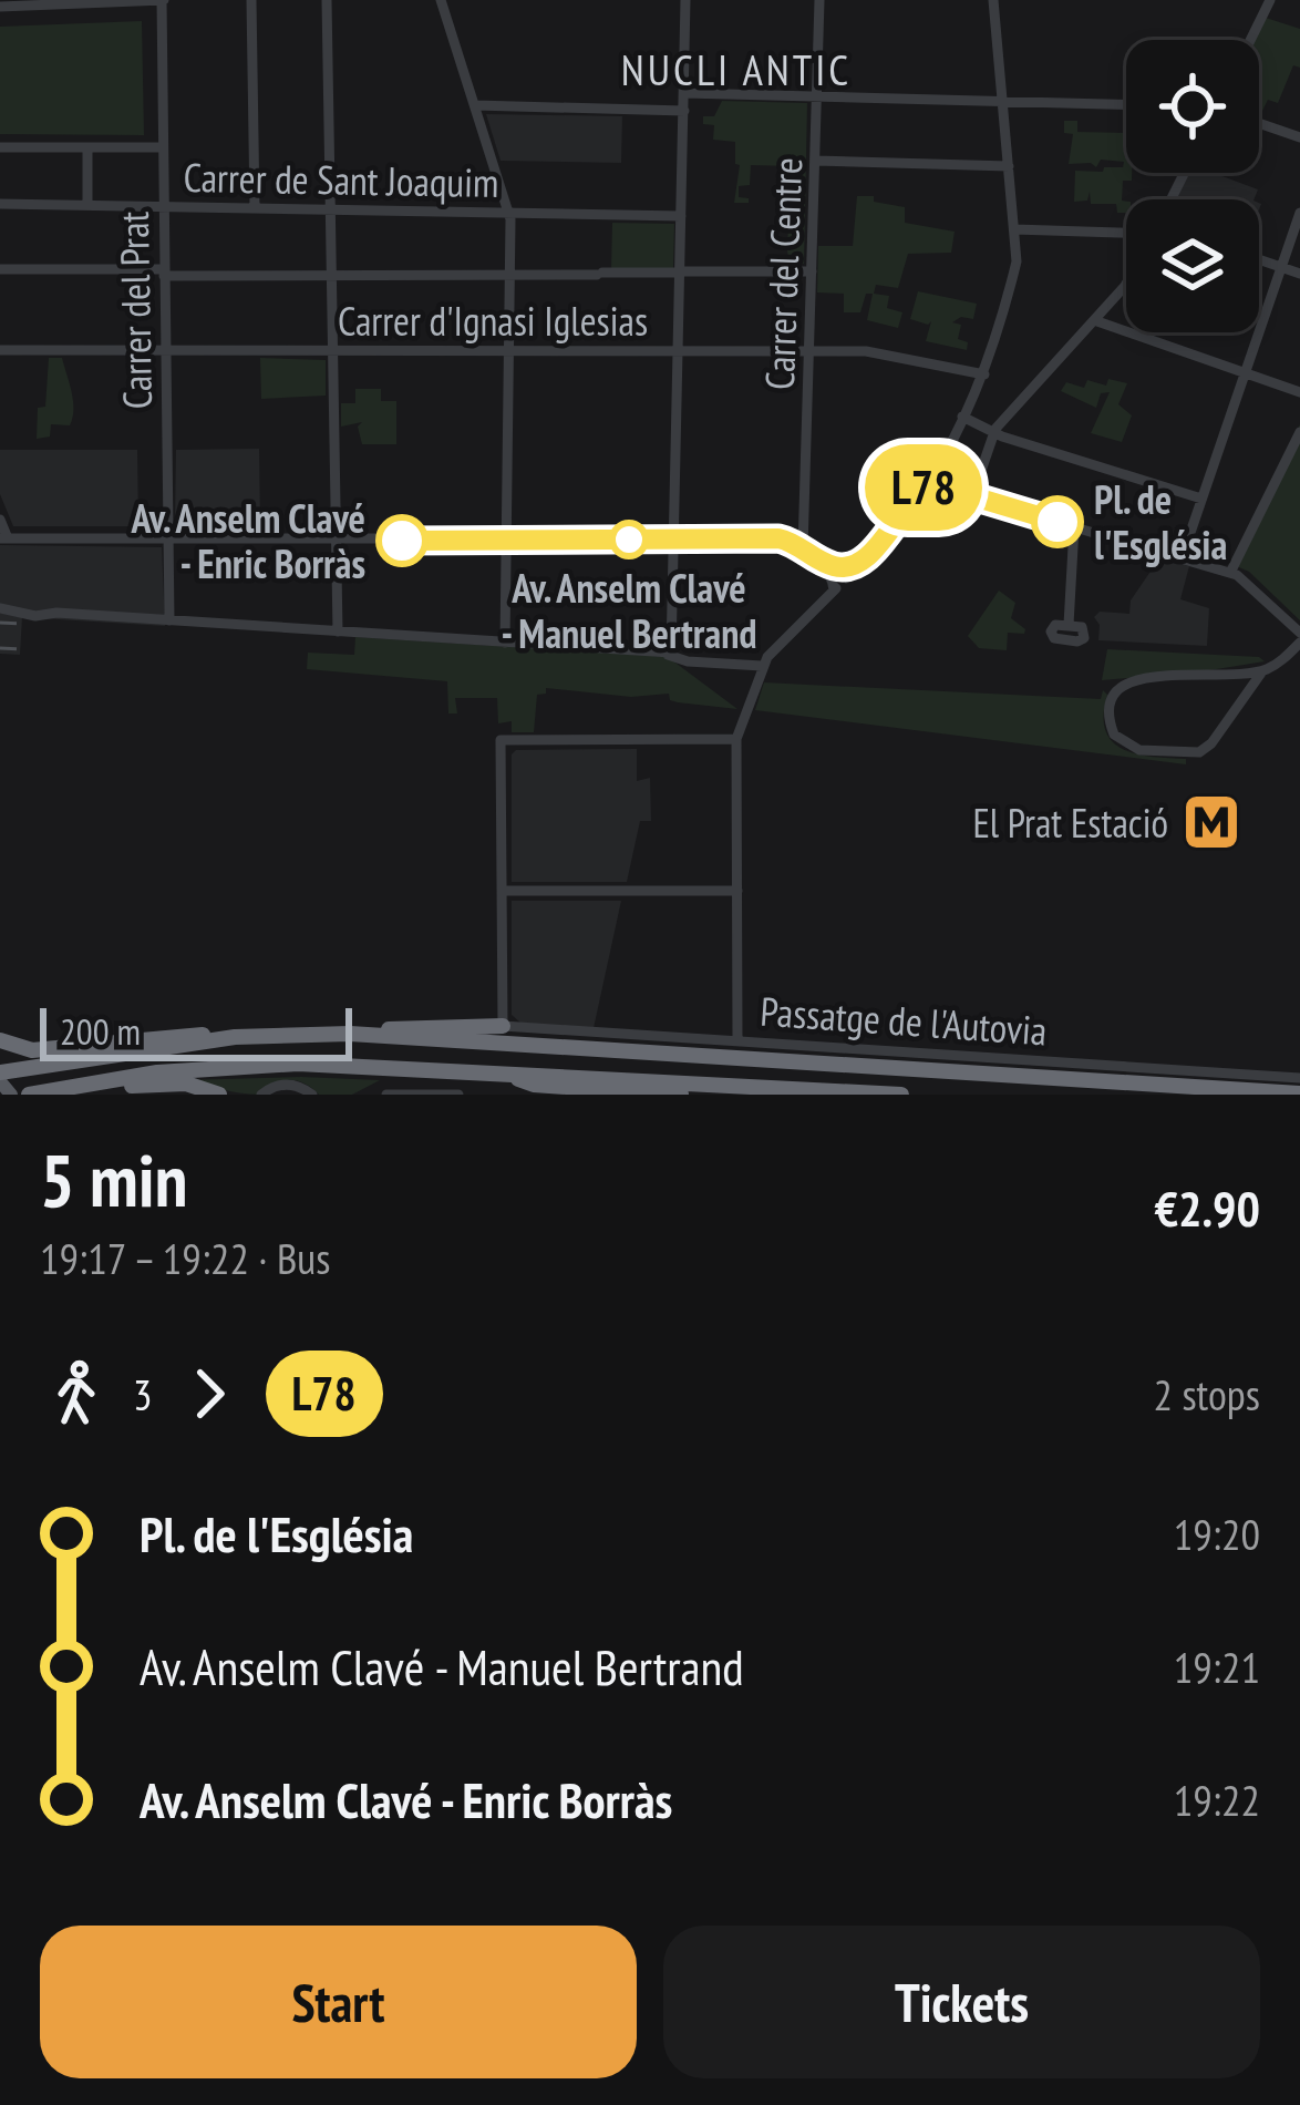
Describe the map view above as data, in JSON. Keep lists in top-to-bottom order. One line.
{"streets":{"street":["Carrer de Sant Joaquim","Carrer del Centre","Carrer del Prat","Carrer d'Ignasi Iglesias","Passatge de l'Autovia"]},"crossings":[["Carrer de Sant Joaquim","Carrer del Prat"],["Carrer del Centre","Carrer d'Ignasi Iglesias"],["Carrer del Prat","Carrer d'Ignasi Iglesias"]],"districts":["NUCLI ANTIC"],"places":{"other":["Pl. de l'Església","Av. Anselm Clavé - Manuel Bertrand","Av. Anselm Clavé - Enric Borràs"],"metro station":["El Prat Estació"]},"lines":["bus line L78"],"scale_bar":"200 m","page":{"on_map":"L78","scale":"200 m","heading":["5 min","19:17 – 19:22 · Bus","€2.90"],"legs":["3","L78","2 stops"],"list":[{"name":"Pl. de l'Església","value":"19:20"},{"name":"Av. Anselm Clavé - Manuel Bertrand","value":"19:21"},{"name":"Av. Anselm Clavé - Enric Borràs","value":"19:22"}],"buttons":["Start","Tickets"]}}
